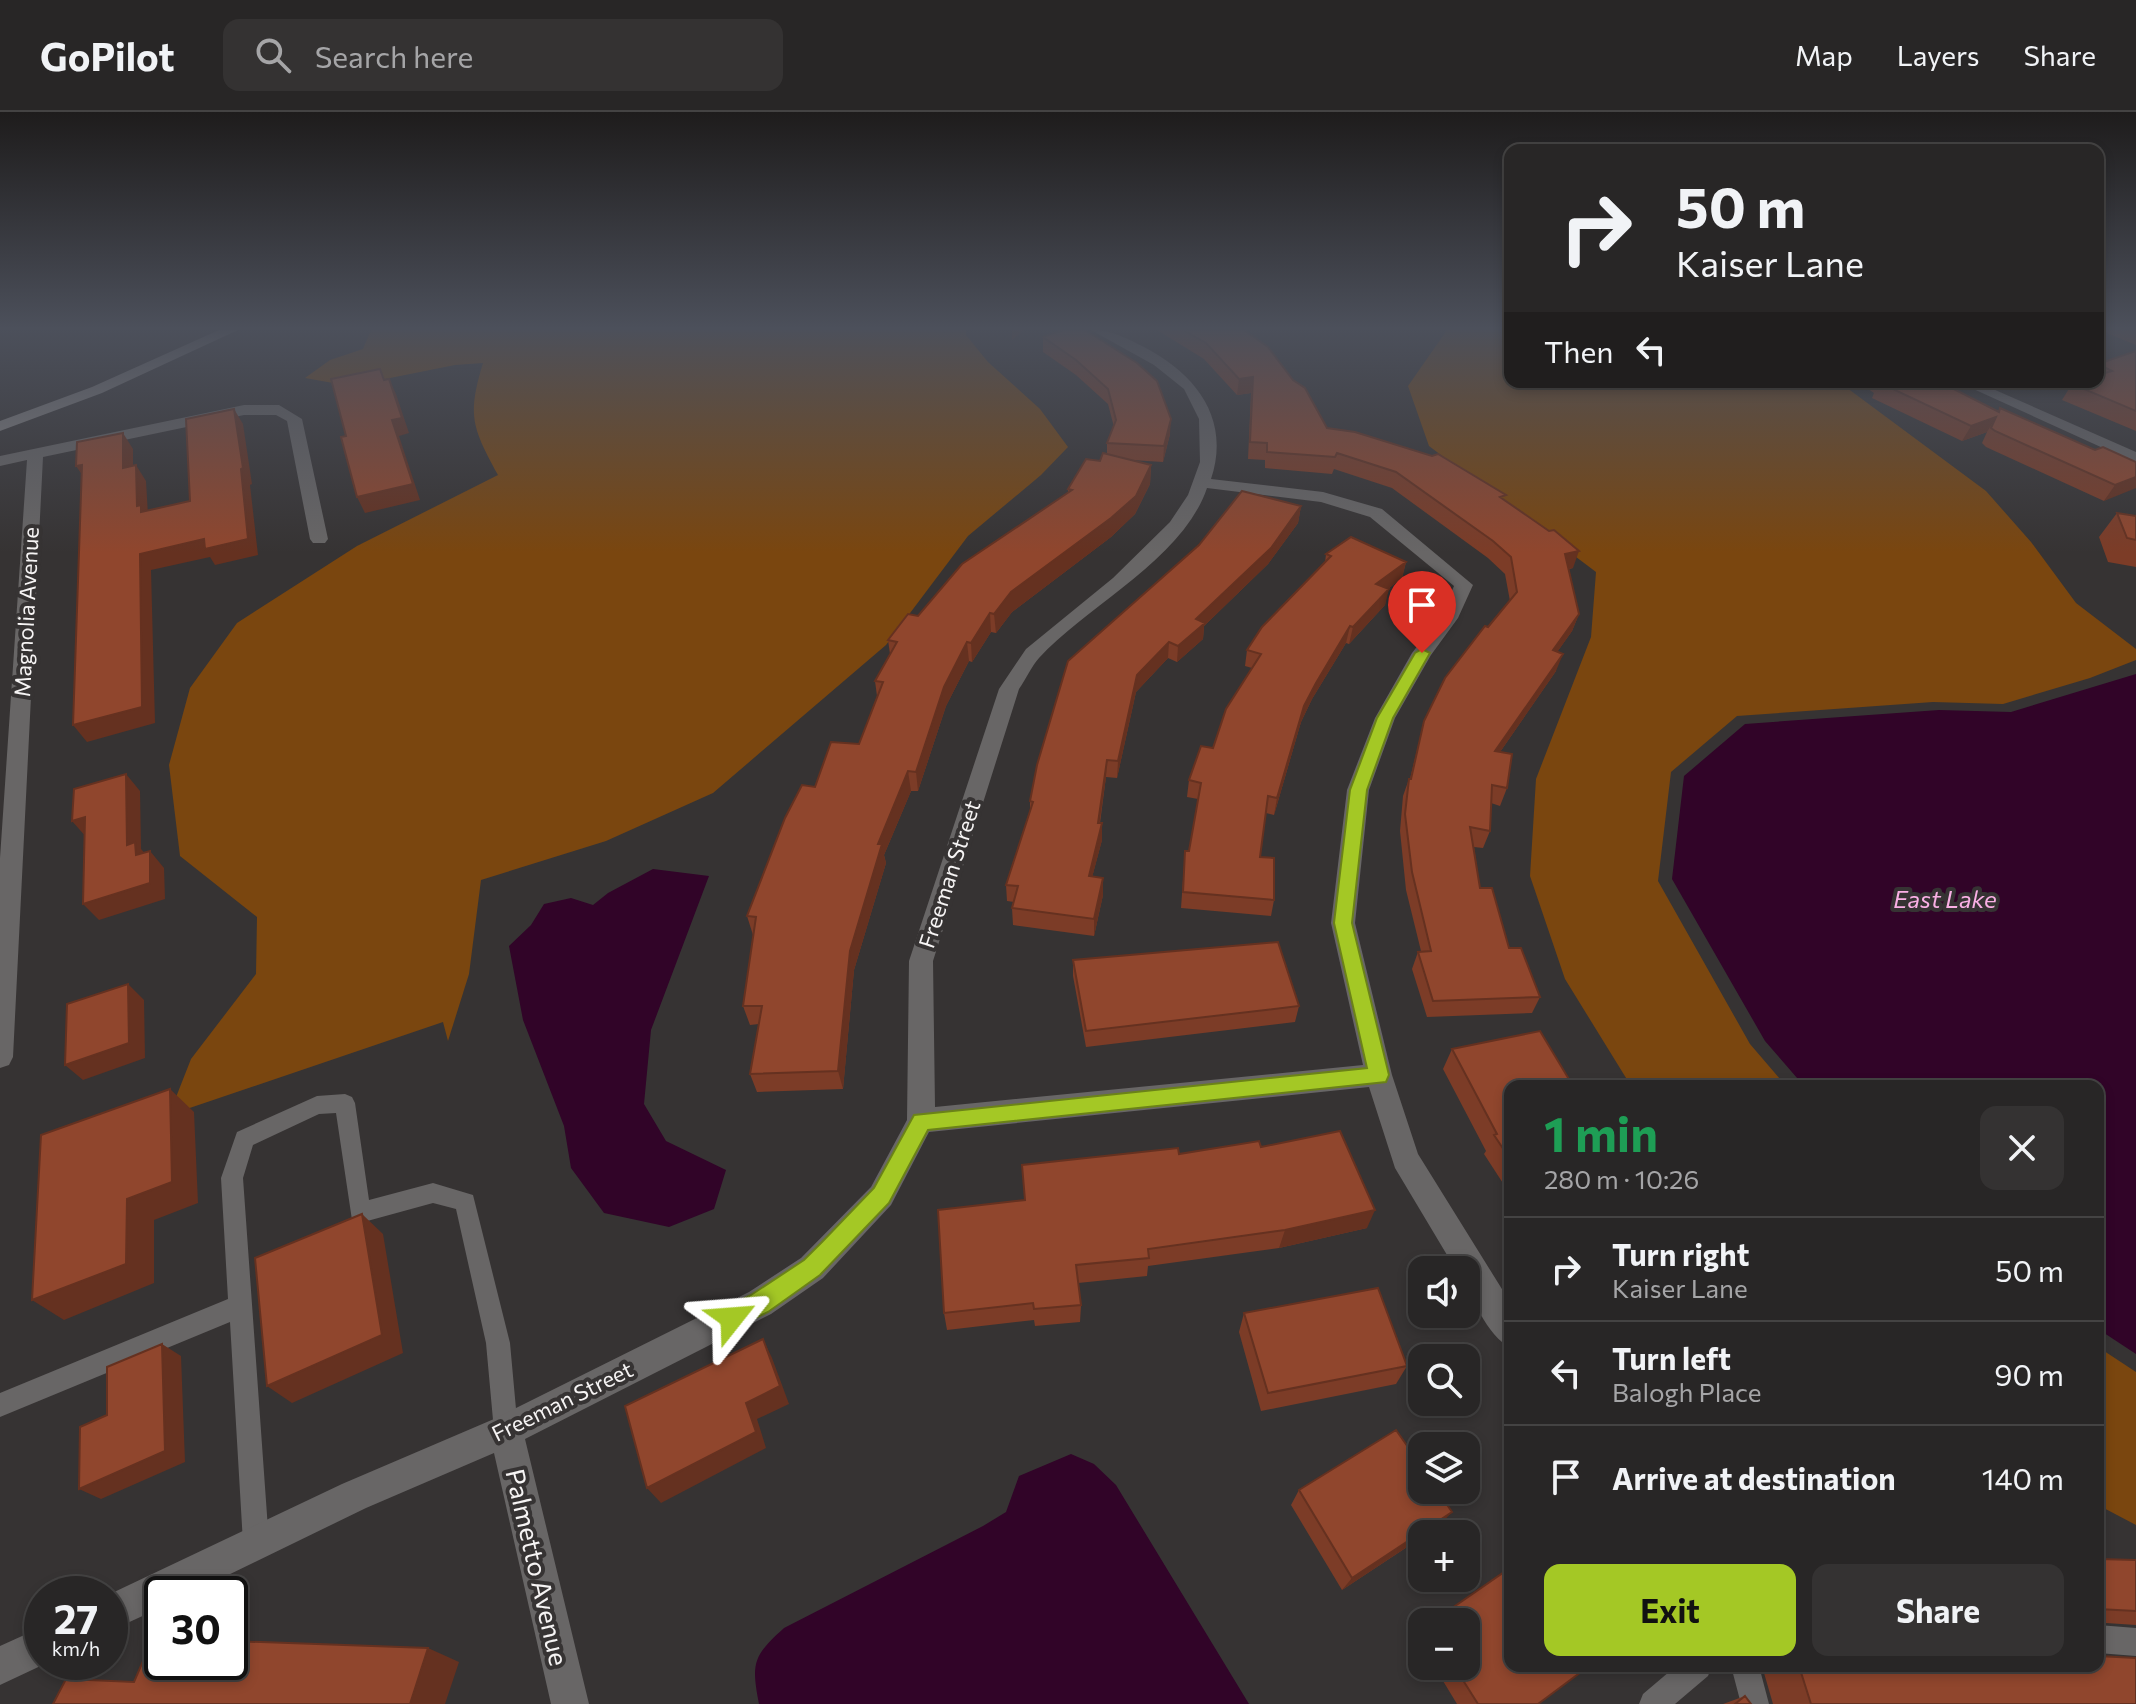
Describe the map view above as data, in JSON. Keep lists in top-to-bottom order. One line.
{"streets":{"street":["Magnolia Avenue","Freeman Street","Palmetto Avenue"]},"crossings":[["Freeman Street","Palmetto Avenue"]],"water":["East Lake"],"page":{"header":"GoPilot","search":"Search here","nav":["Map","Layers","Share"],"turn":["50 m","Kaiser Lane"],"then":"Then","heading":["1 min","280 m · 10:26"],"list":[{"name":"Turn right","note":"Kaiser Lane","value":"50 m"},{"name":"Turn left","note":"Balogh Place","value":"90 m"},{"name":"Arrive at destination","value":"140 m"}],"map_buttons":["+","−"],"buttons":["Exit","Share"],"speed":"27 km/h","limit":"30"}}
